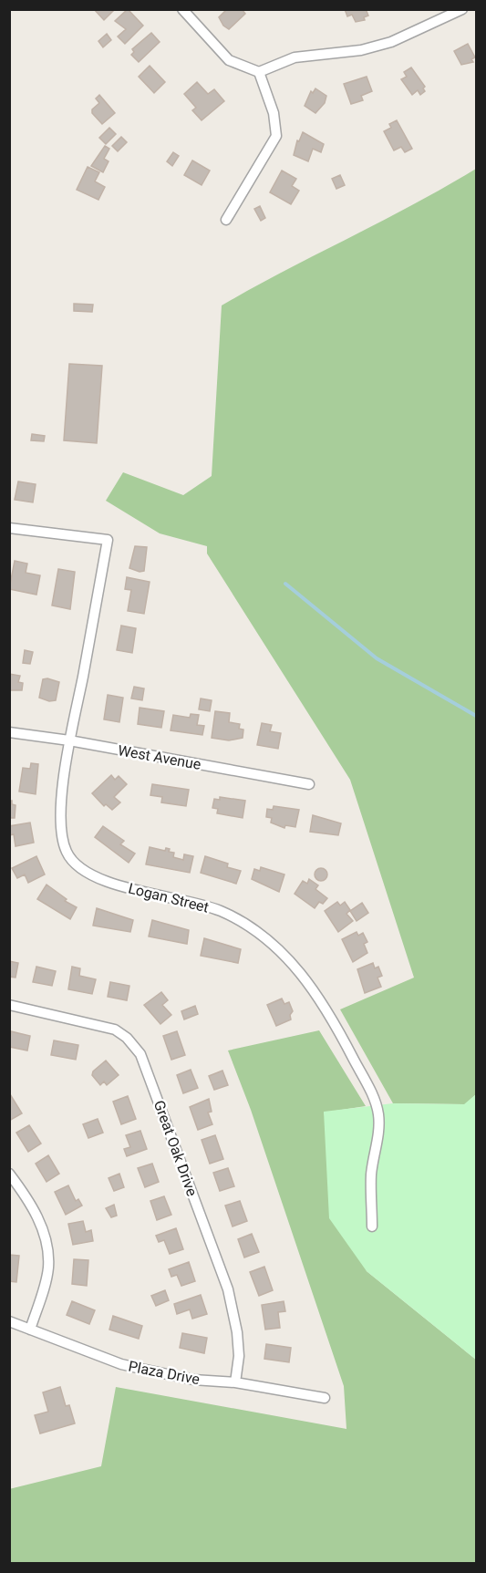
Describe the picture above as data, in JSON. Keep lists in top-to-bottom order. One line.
{"streets":{"street":["West Avenue","Logan Street","Great Oak Drive","Plaza Drive"]},"crossings":[["West Avenue","Logan Street"],["Great Oak Drive","Plaza Drive"]]}
